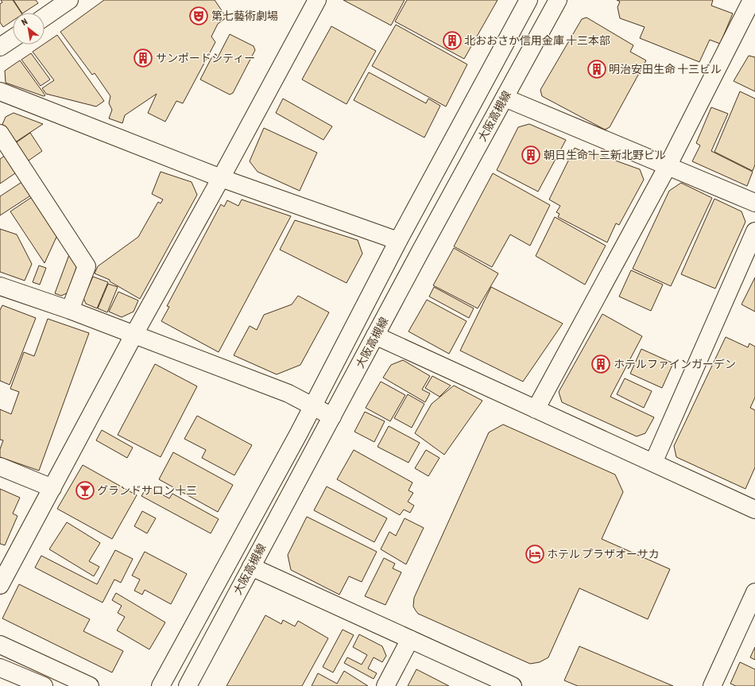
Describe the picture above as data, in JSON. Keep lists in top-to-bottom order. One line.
{"streets":{"main road":["大阪高槻線"]},"places":{"theatre":["第七藝術劇場"],"building":["北おおさか信用金庫 十三本部","サンポードシティー","明治安田生命 十三ビル","朝日生命十三新北野ビル","ホテルファインガーデン"],"bar":["グランドサロン十三"],"hotel":["ホテル プラザオーサカ"]},"north":"top left"}
